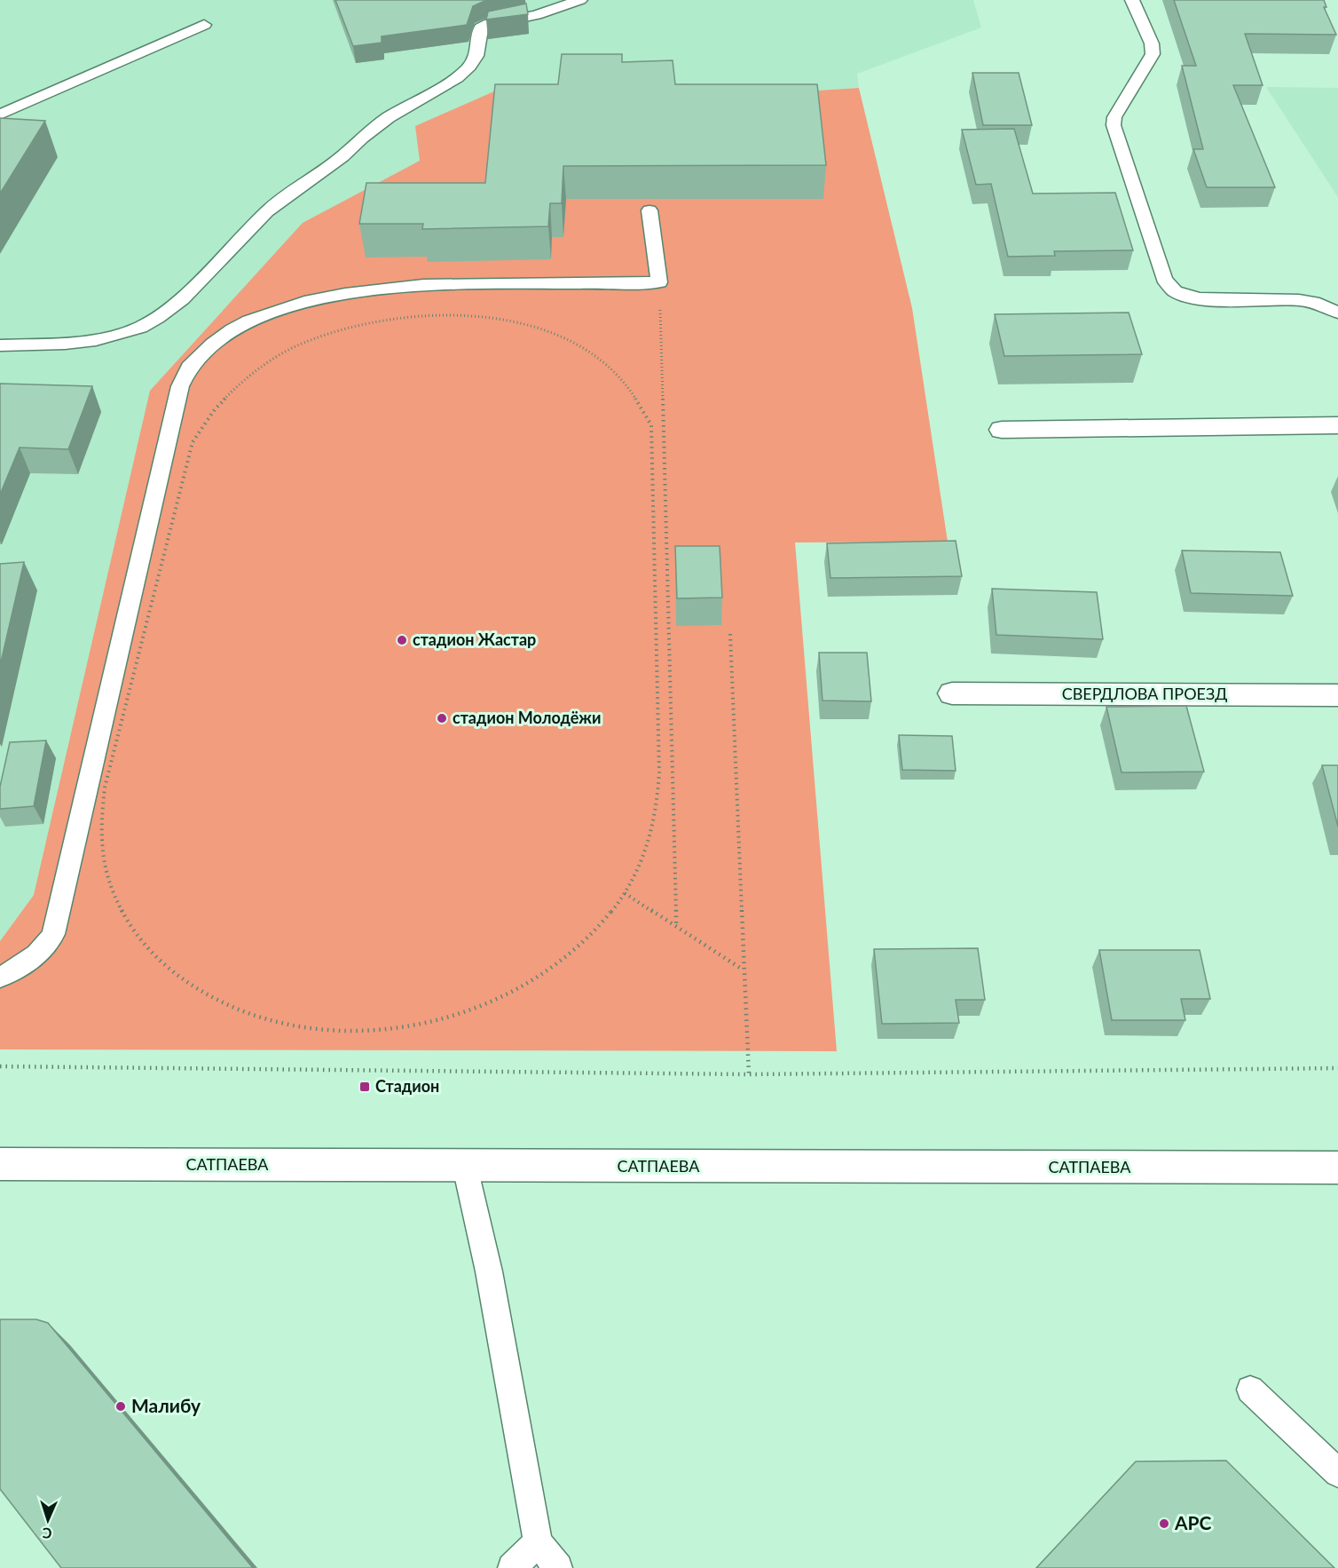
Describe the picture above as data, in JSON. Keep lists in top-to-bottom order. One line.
{"streets":{"street":["СВЕРДЛОВА ПРОЕЗД","САТПАЕВА"]},"places":{"other":["стадион Жастар","стадион Молодёжи","Малибу","АРС"],"transit":["Стадион"]},"north":"bottom"}
